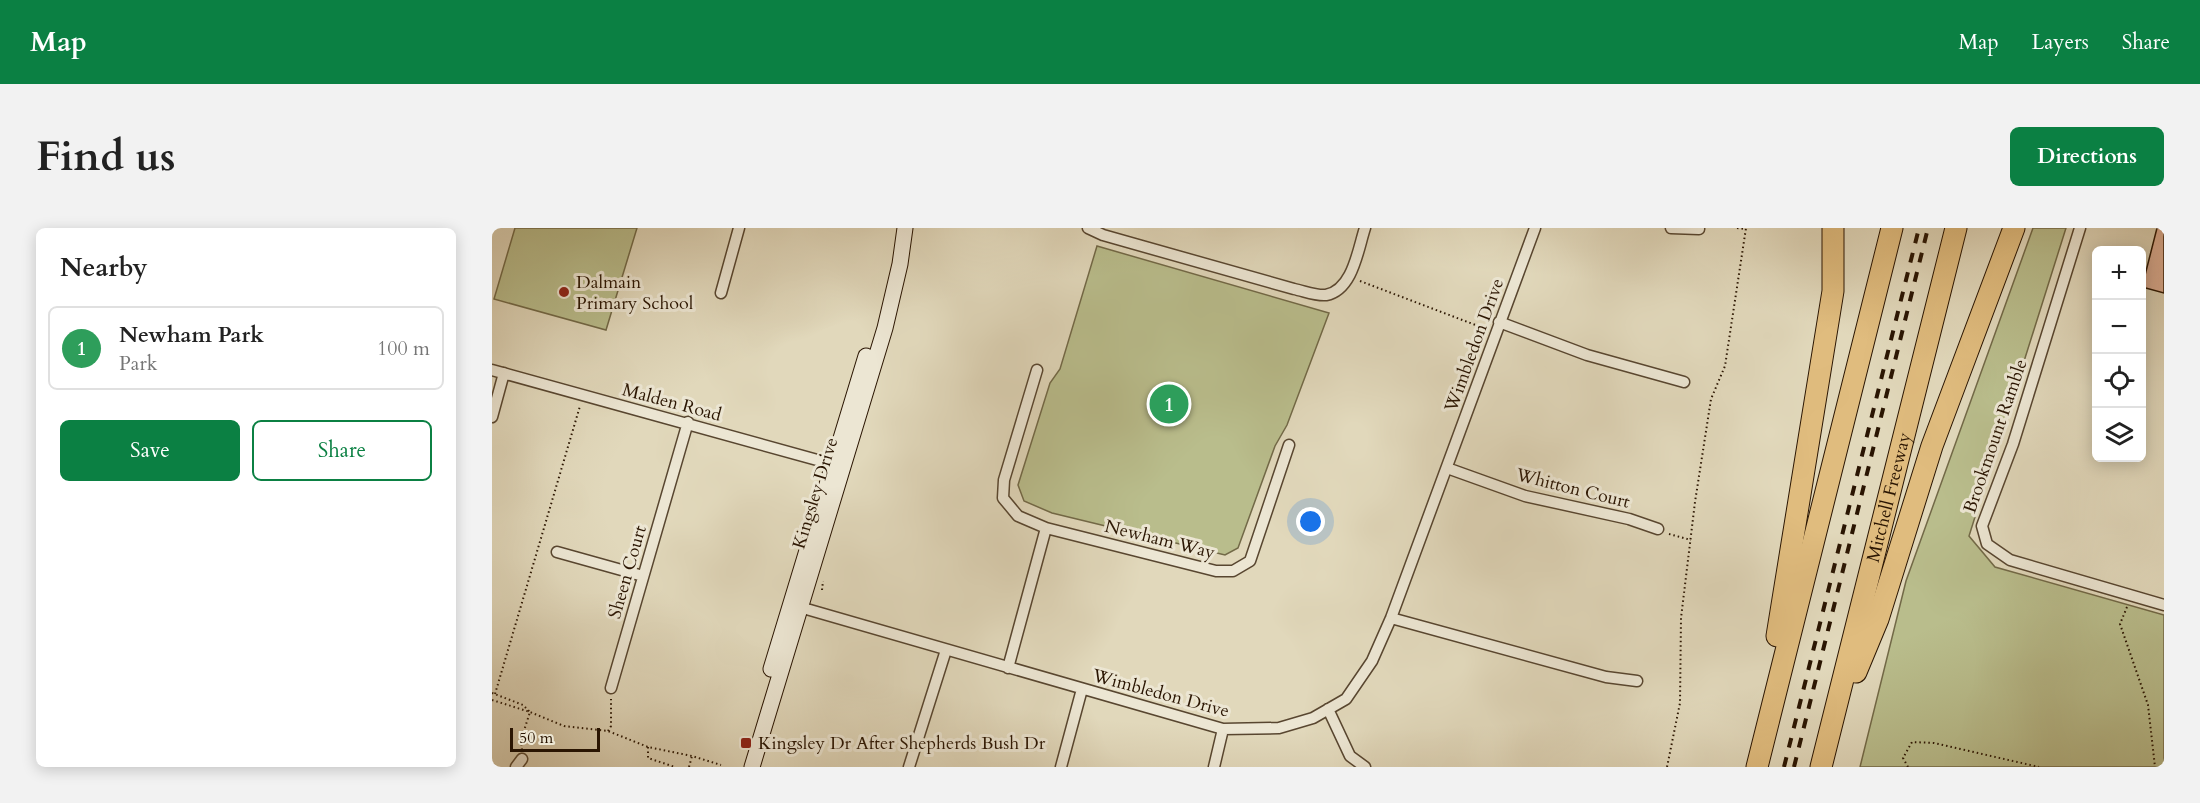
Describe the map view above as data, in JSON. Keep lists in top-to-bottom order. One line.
{"streets":{"highway":["Mitchell Freeway"],"main road":["Kingsley Drive"],"street":["Wimbledon Drive","Malden Road","Brookmount Ramble","Whitton Court","Newham Way","Sheen Court"]},"crossings":[["Wimbledon Drive","Whitton Court"],["Wimbledon Drive","Kingsley Drive"],["Malden Road","Kingsley Drive"],["Malden Road","Sheen Court"]],"places":{"other":["Dalmain Primary School"],"transit":["Kingsley Dr After Shepherds Bush Dr"]},"scale_bar":"50 m","page":{"header":"Map","nav":["Map","Layers","Share"],"buttons":["Directions",["Save","Share"]],"title":"Find us","heading":"Nearby","map_buttons":["+","−"],"list":[{"mark":"1","name":"Newham Park","note":"Park","value":"100 m"}],"pins":"1","scale":"50 m"}}
